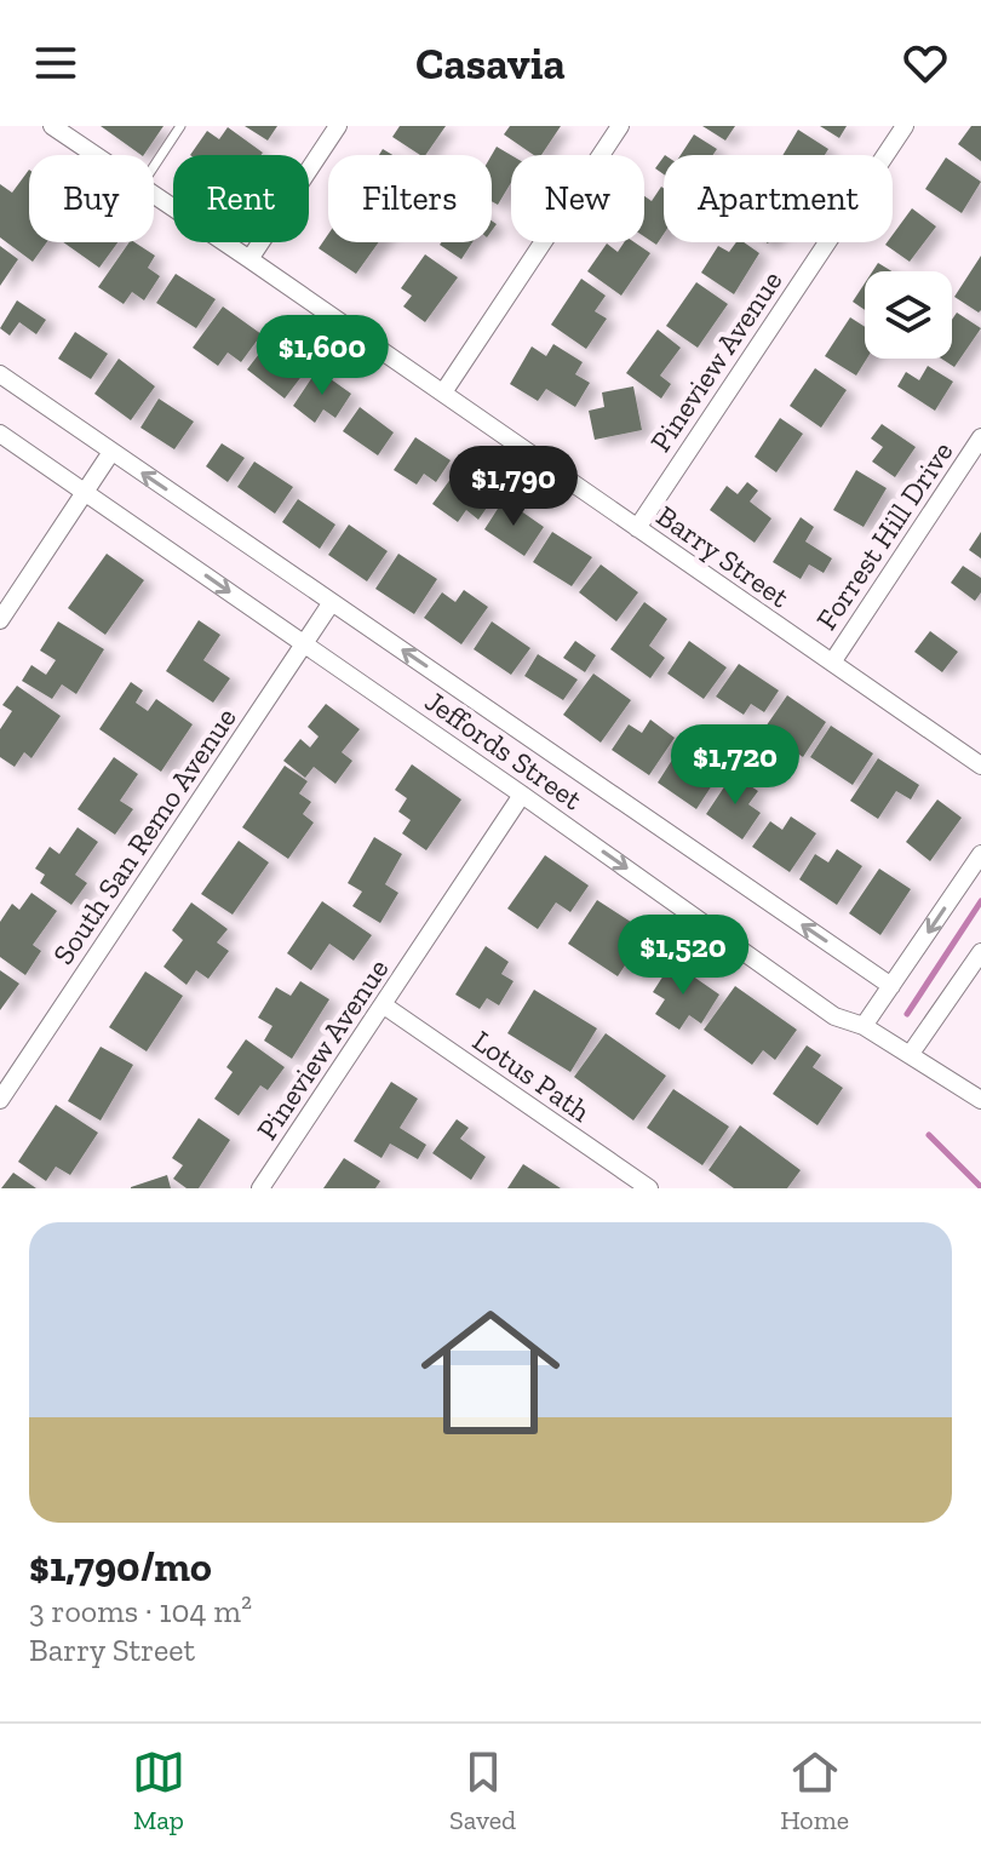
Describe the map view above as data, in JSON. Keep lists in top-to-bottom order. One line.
{"streets":{"street":["Pineview Avenue","Forrest Hill Drive","Barry Street","Jeffords Street","South San Remo Avenue","Lotus Path"]},"crossings":[["Pineview Avenue","Barry Street"],["Pineview Avenue","Jeffords Street"],["Pineview Avenue","Lotus Path"],["Forrest Hill Drive","Barry Street"],["Jeffords Street","South San Remo Avenue"]],"page":{"header":"Casavia","chip":["Buy","Rent","Filters","New","Apartment"],"price":["$1,600","$1,790","$1,720","$1,520"],"list":[{"name":"$1,790/mo","note":"3 rooms · 104 m² · Barry Street"}],"tabs":["Map","Saved","Home"]}}
